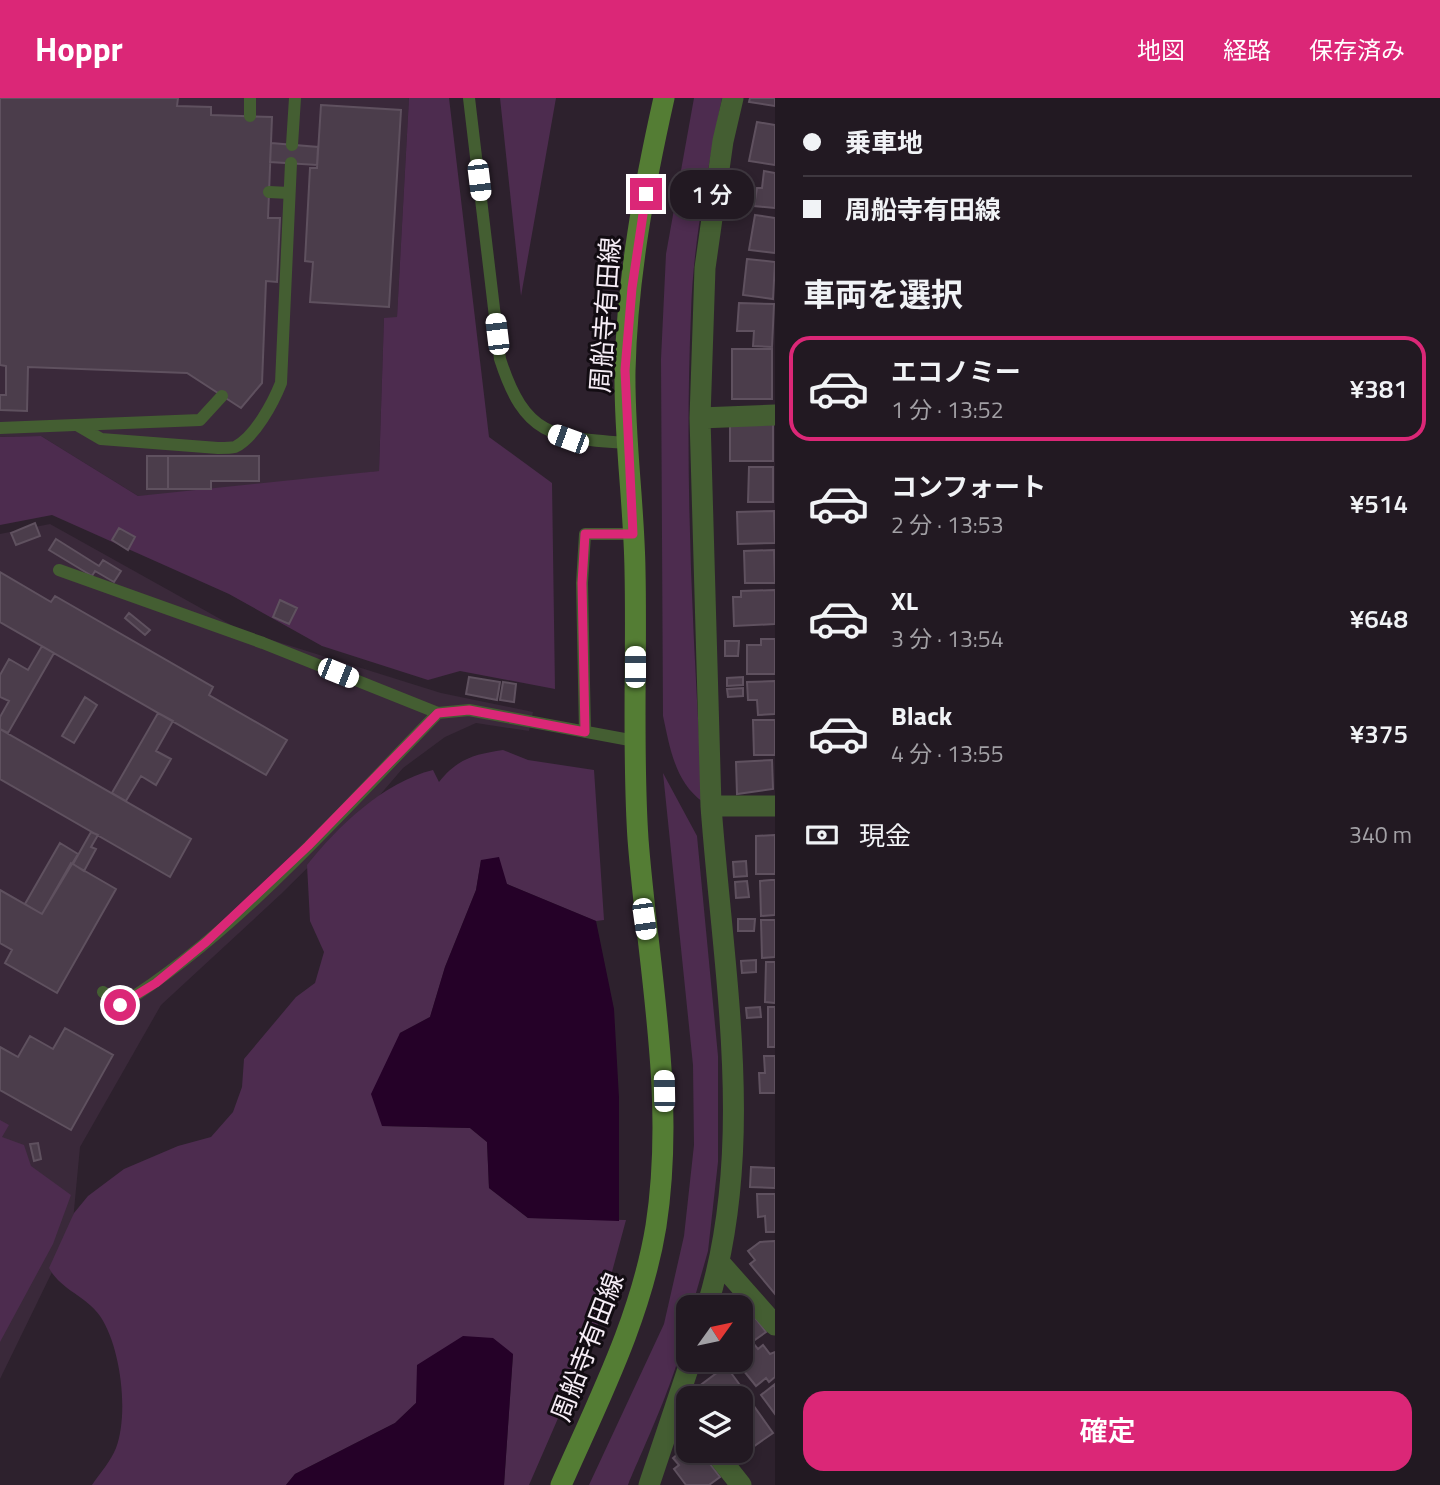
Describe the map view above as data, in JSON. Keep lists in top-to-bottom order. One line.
{"streets":{"main road":["周船寺有田線"]},"north":"top right","page":{"header":"Hoppr","nav":["地図","経路","保存済み"],"banner":["乗車地","周船寺有田線"],"bubble":"1 分","heading":"車両を選択","list":[{"name":"エコノミー","note":"1 分 · 13:52","value":"¥381"},{"name":"コンフォート","note":"2 分 · 13:53","value":"¥514"},{"name":"XL","note":"3 分 · 13:54","value":"¥648"},{"name":"Black","note":"4 分 · 13:55","value":"¥375"}],"pay":["現金","340 m"],"buttons":"確定"}}
